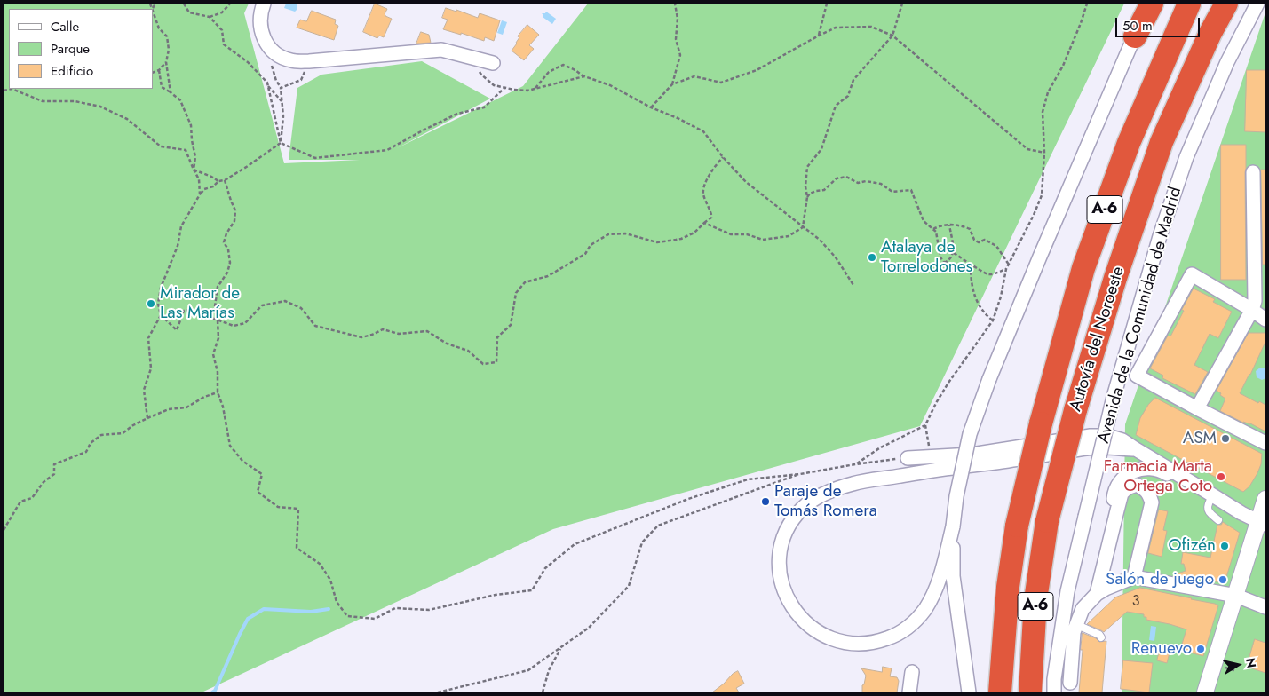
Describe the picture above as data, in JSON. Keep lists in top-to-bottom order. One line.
{"streets":{"highway":["A-6","Autovía del Noroeste"],"street":["Avenida de la Comunidad de Madrid"]},"places":["Atalaya de Torrelodones","Mirador de Las Marías","ASM","Farmacia Marta Ortega Coto","Paraje de Tomás Romera","Ofizén","Salón de juego","Renuevo"],"house_numbers":["3"],"legend":["Calle","Parque","Edificio"],"scale_bar":"50 m","north":"right"}
